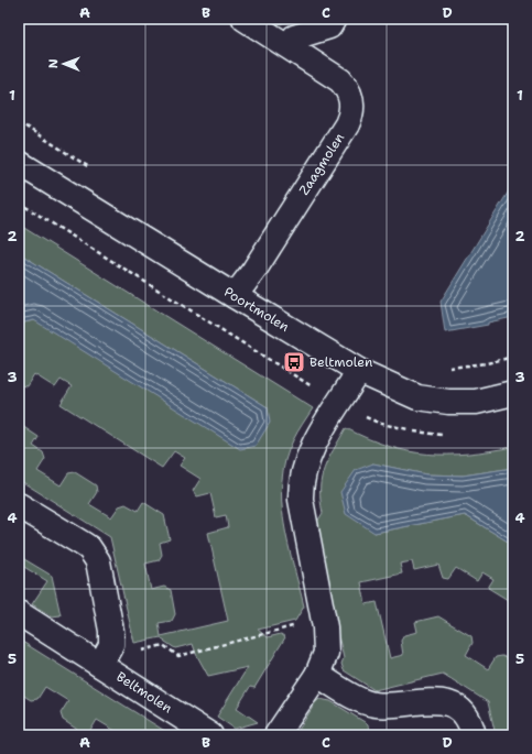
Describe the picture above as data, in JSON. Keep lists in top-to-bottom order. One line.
{"streets":{"street":["Zaagmolen","Poortmolen","Beltmolen"]},"crossings":[["Zaagmolen","Poortmolen"]],"places":{"bus stop":["Beltmolen"]},"north":"left","grid":{"columns":["A","B","C","D"],"rows":["1","2","3","4","5"]}}
